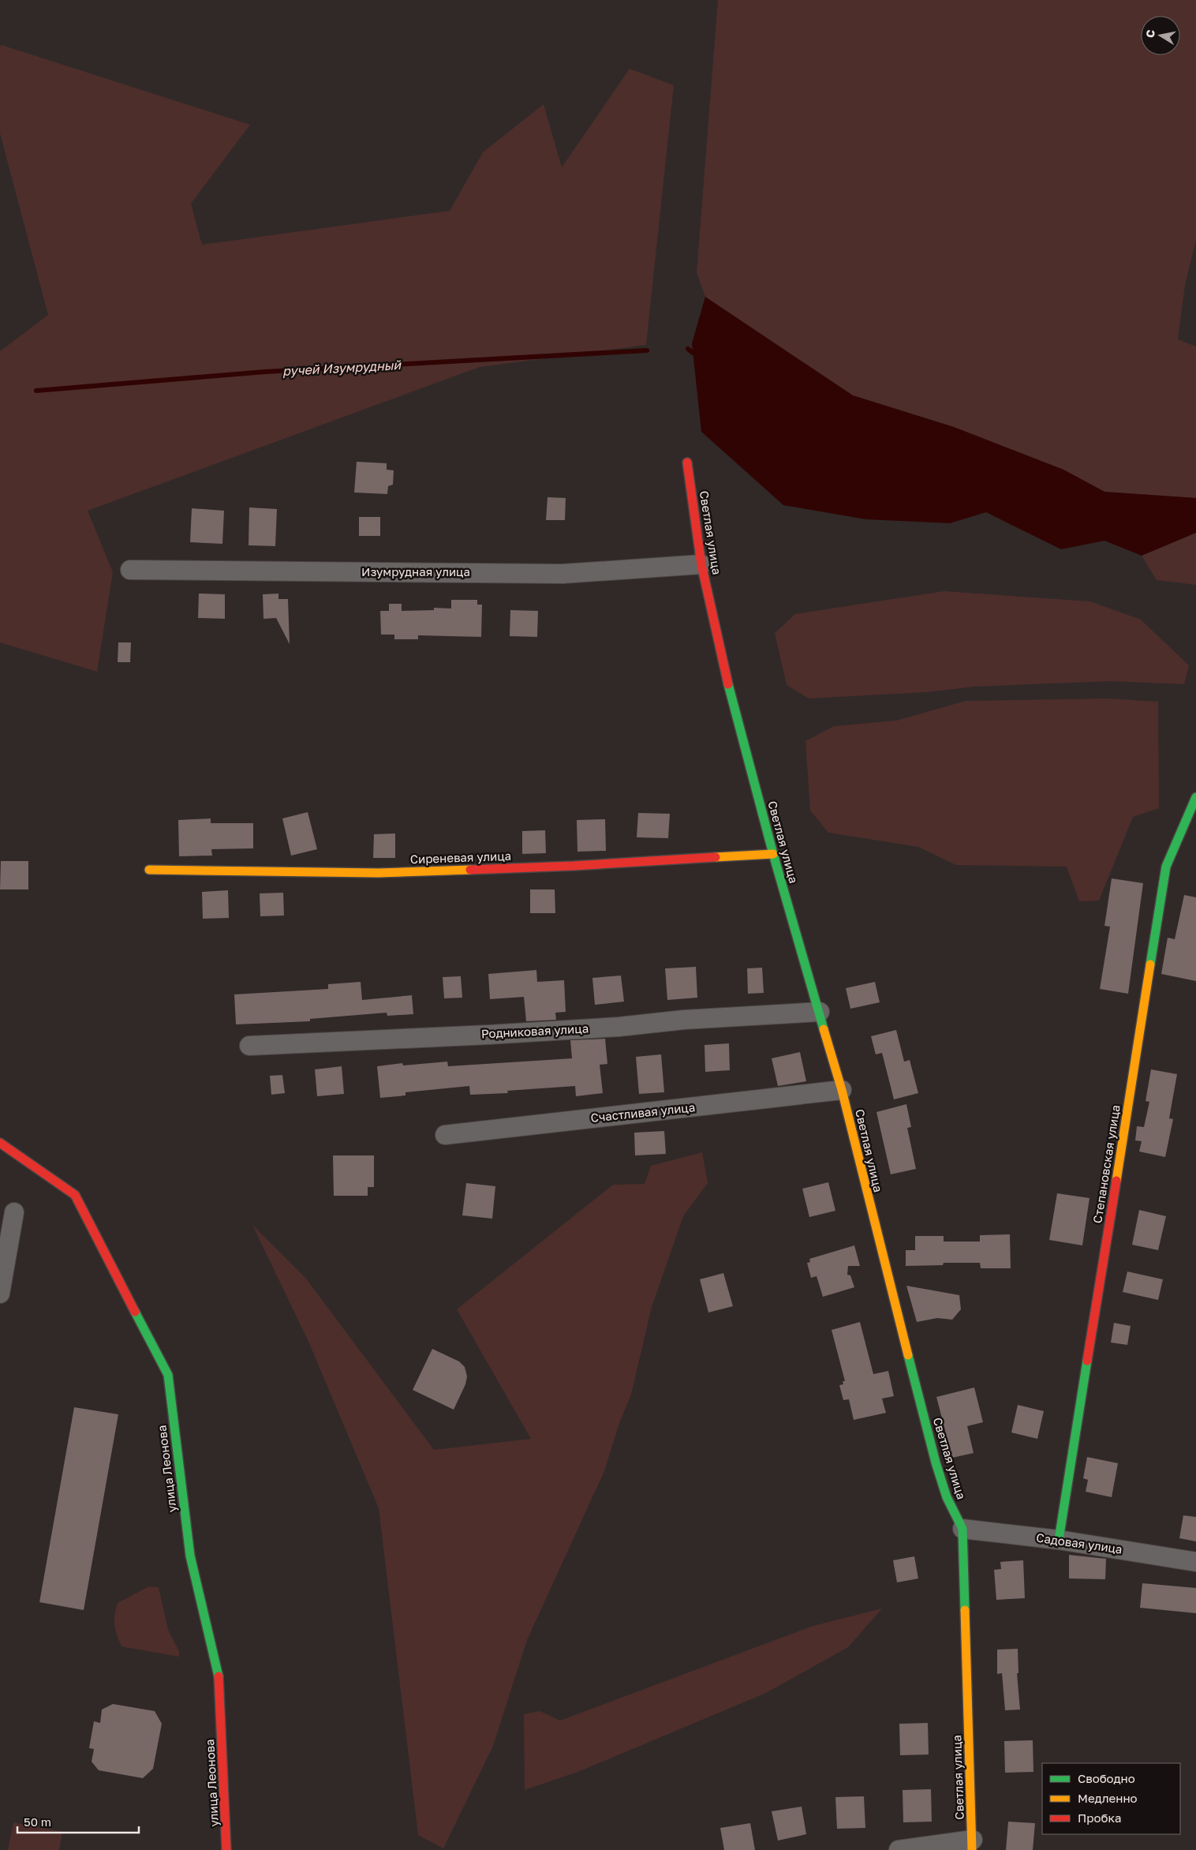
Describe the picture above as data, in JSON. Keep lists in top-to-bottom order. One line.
{"streets":{"street":["Светлая улица","Изумрудная улица","Сиреневая улица","Родниковая улица","Счастливая улица","Степановская улица","улица Леонова","Садовая улица"]},"crossings":[["Светлая улица","Изумрудная улица"],["Светлая улица","Сиреневая улица"],["Светлая улица","Родниковая улица"],["Светлая улица","Счастливая улица"],["Светлая улица","Садовая улица"],["Степановская улица","Садовая улица"]],"water":["ручей Изумрудный"],"legend":["Свободно","Медленно","Пробка"],"scale_bar":"50 m","north":"left"}
